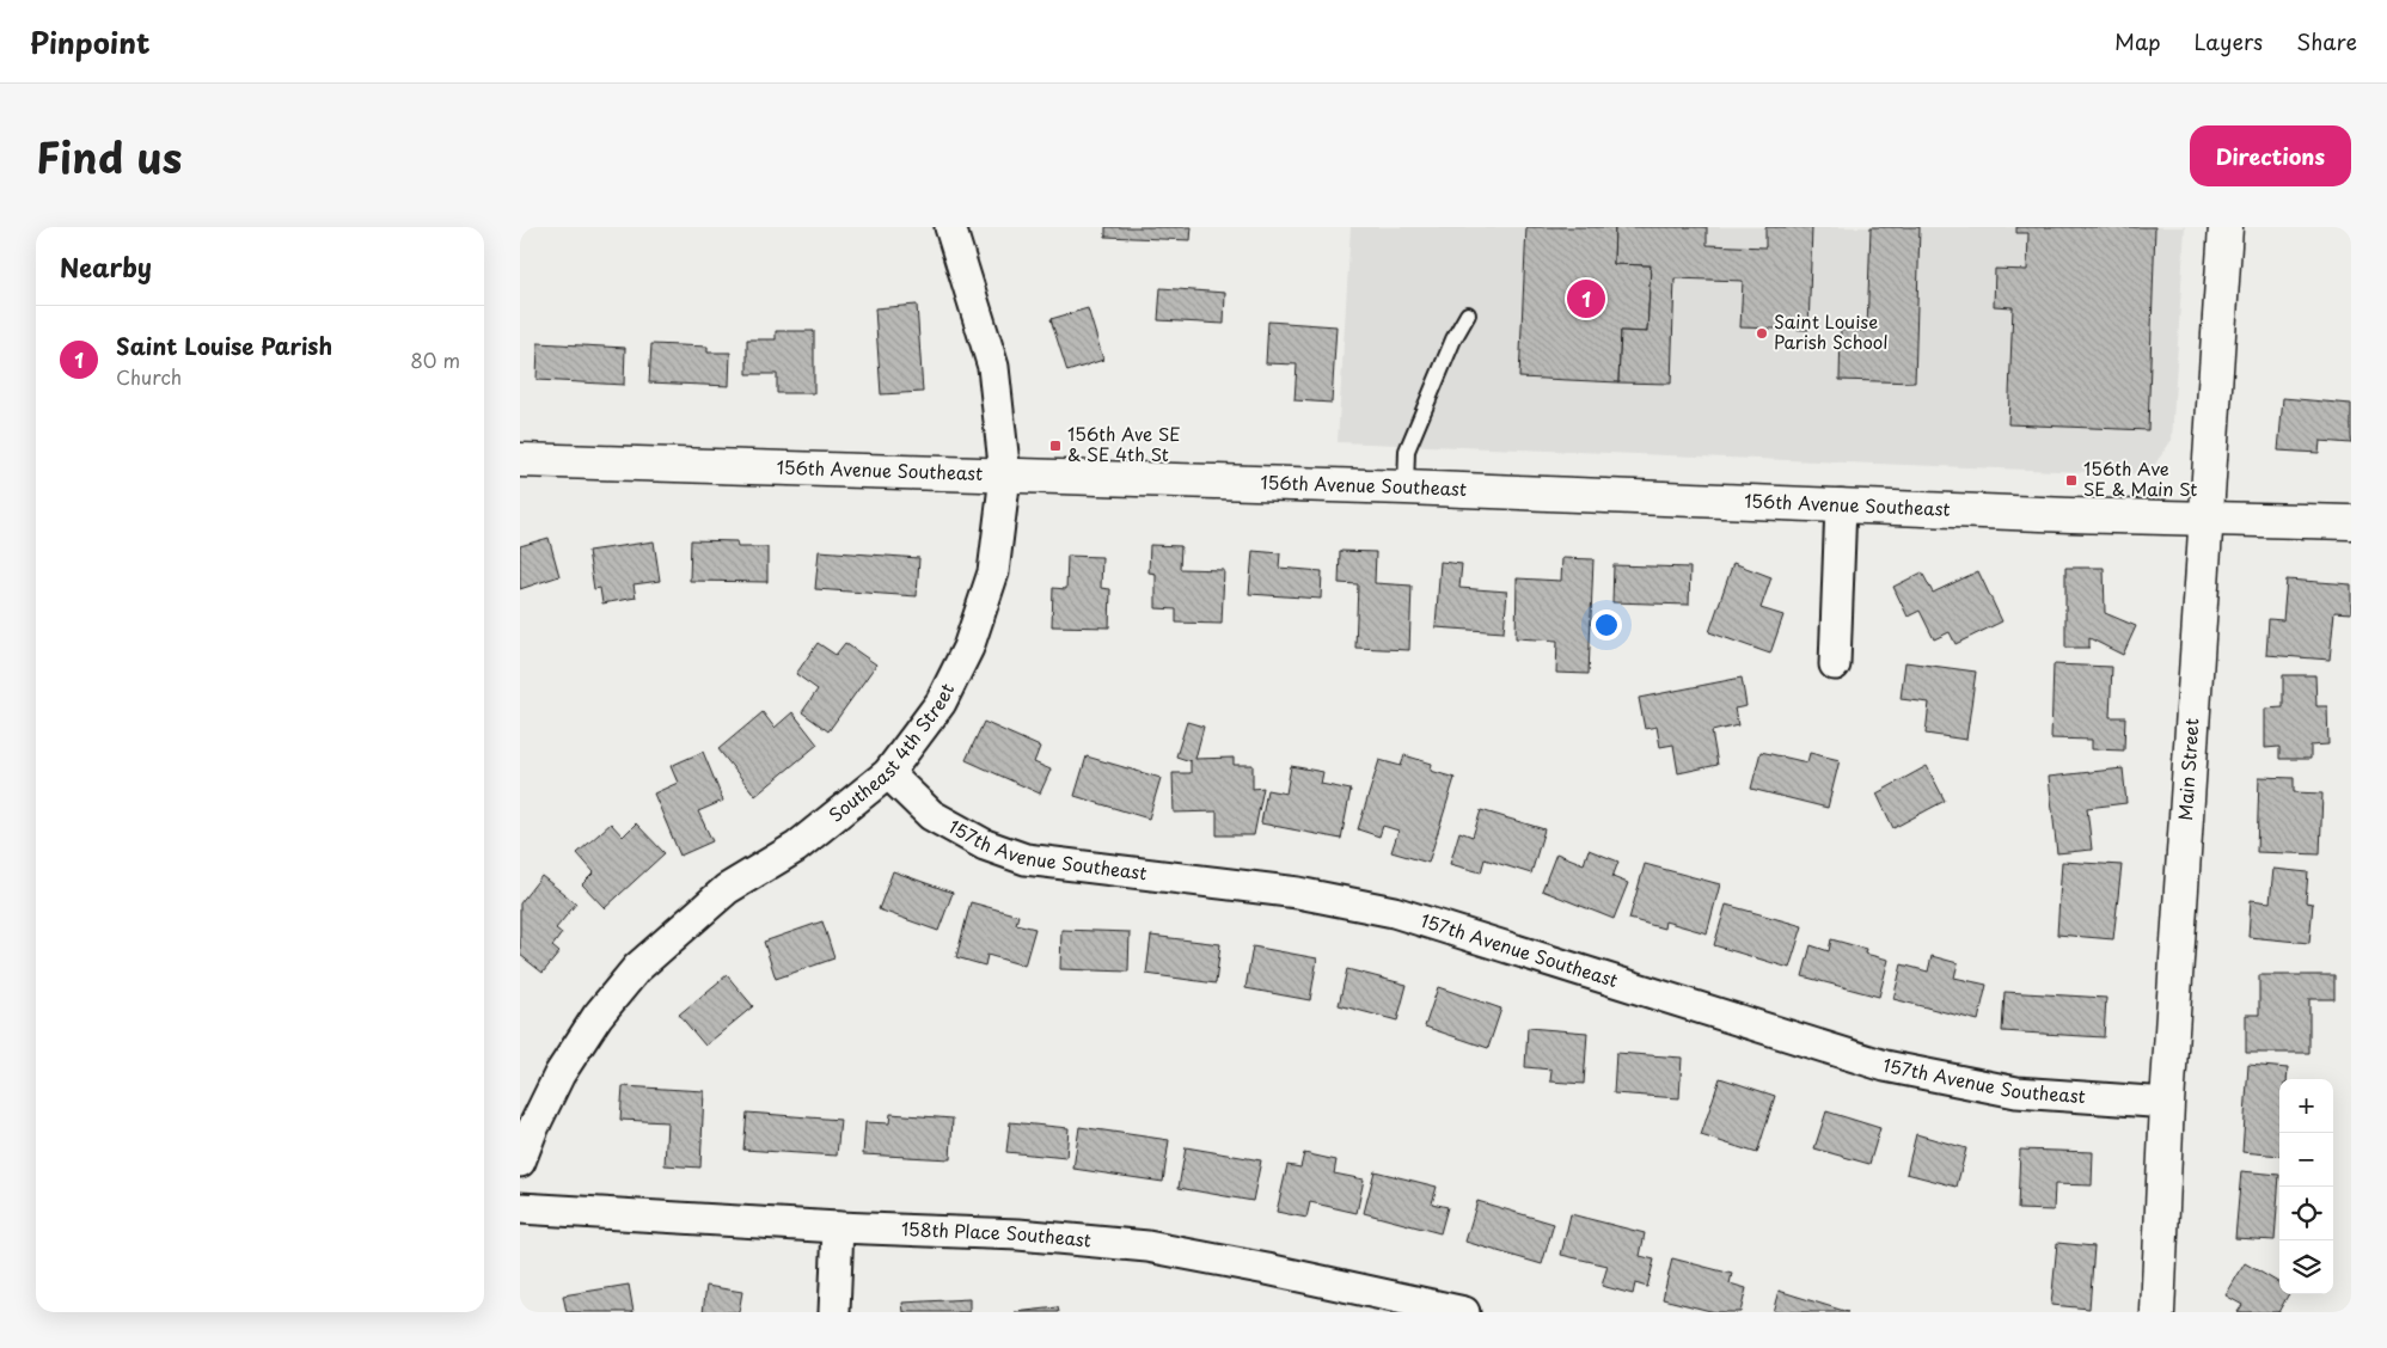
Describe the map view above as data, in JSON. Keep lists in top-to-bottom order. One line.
{"streets":{"street":["156th Avenue Southeast","Southeast 4th Street","Main Street","157th Avenue Southeast","158th Place Southeast"]},"crossings":[["156th Avenue Southeast","Southeast 4th Street"],["156th Avenue Southeast","Main Street"],["Southeast 4th Street","157th Avenue Southeast"],["Main Street","157th Avenue Southeast"]],"places":{"other":["Saint Louise Parish School"],"transit":["156th Ave SE & SE 4th St","156th Ave SE & Main St"]},"page":{"header":"Pinpoint","nav":["Map","Layers","Share"],"title":"Find us","buttons":"Directions","heading":"Nearby","pins":"1","list":[{"mark":"1","name":"Saint Louise Parish","note":"Church","value":"80 m"}],"map_buttons":["+","−"]}}
